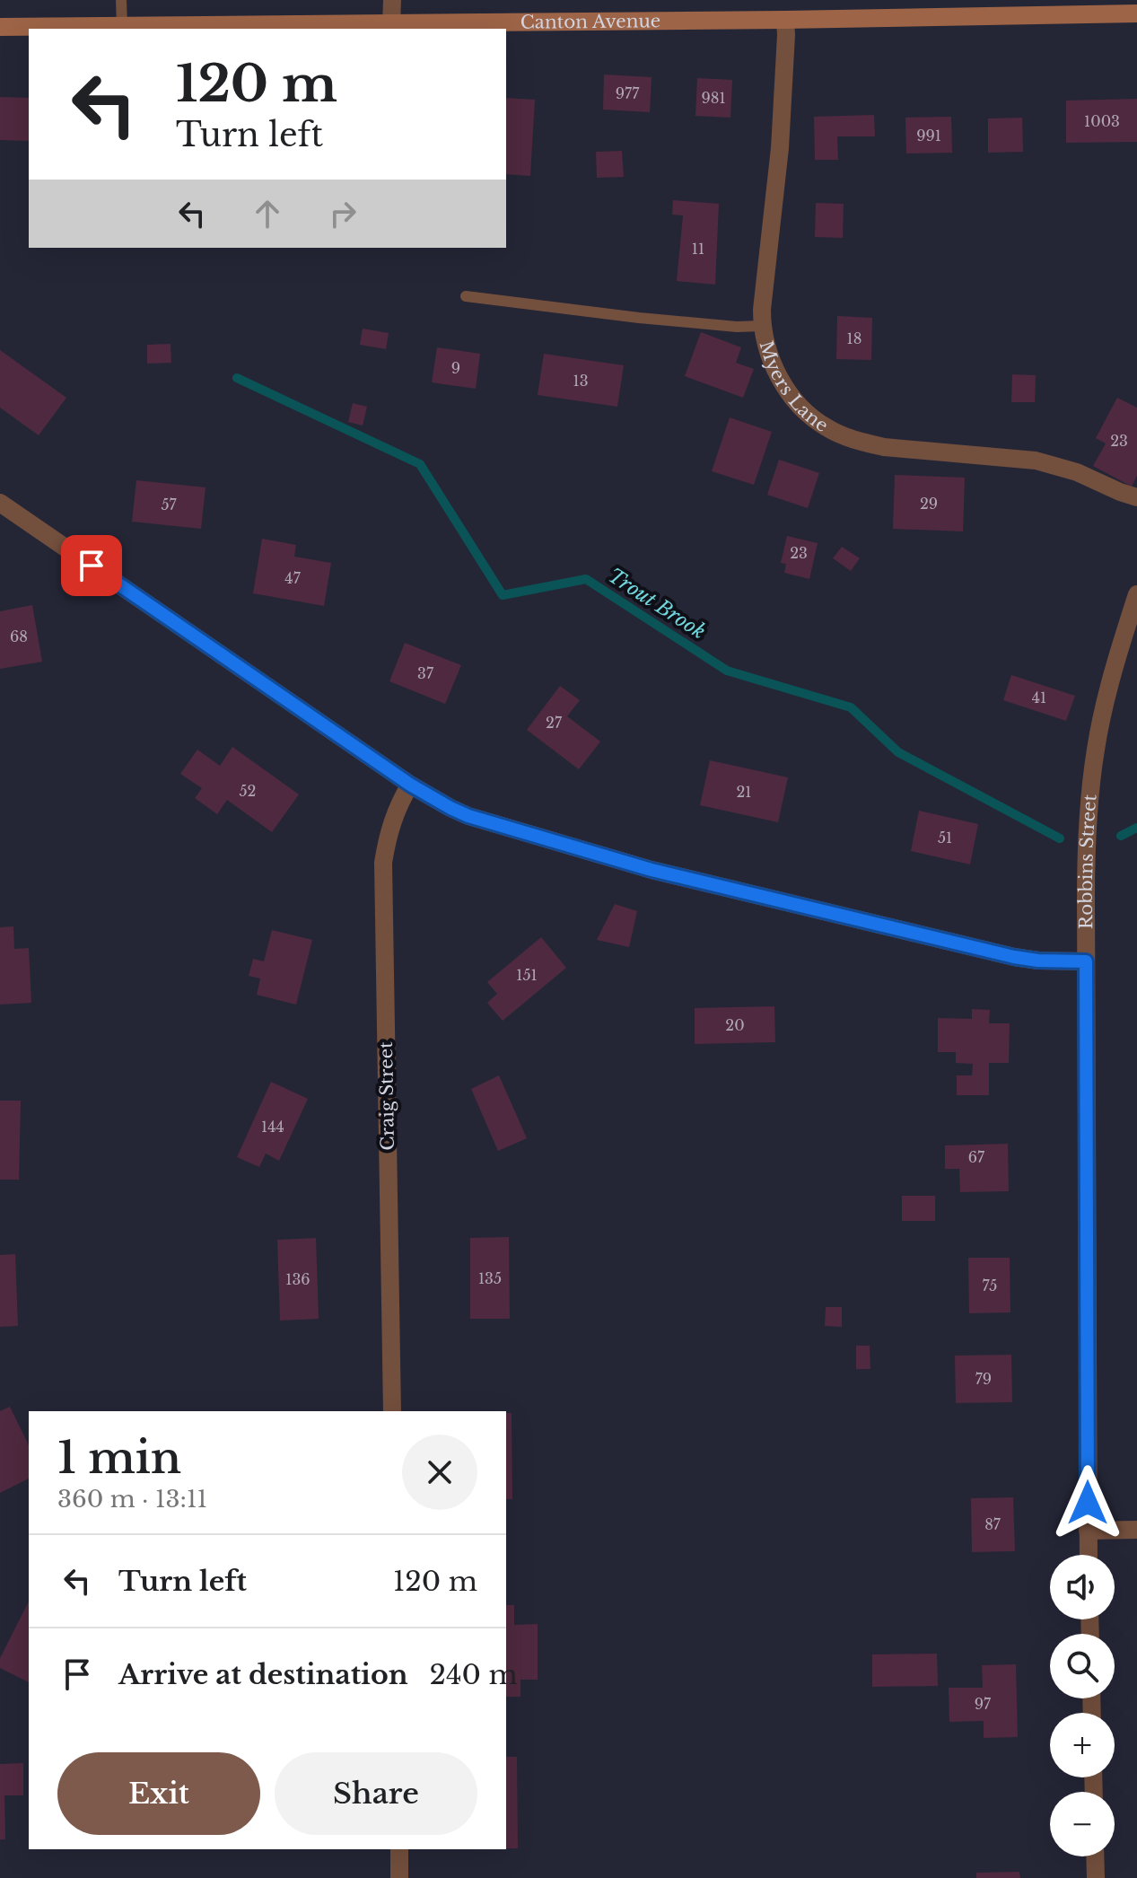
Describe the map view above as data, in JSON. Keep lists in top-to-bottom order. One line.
{"streets":{"main road":["Canton Avenue"],"street":["Myers Lane","Robbins Street","Craig Street"]},"crossings":[["Canton Avenue","Myers Lane"]],"water":["Trout Brook"],"house_numbers":["977","981","1003","991","11","18","9","13","23","29","57","23","47","68","37","41","27","52","21","51","151","20","144","67","135","136","75","79","87","97"],"page":{"turn":["120 m","Turn left"],"heading":["1 min","360 m · 13:11"],"list":[{"name":"Turn left","value":"120 m"},{"name":"Arrive at destination","value":"240 m"}],"map_buttons":["+","−"],"buttons":["Exit","Share"]}}
